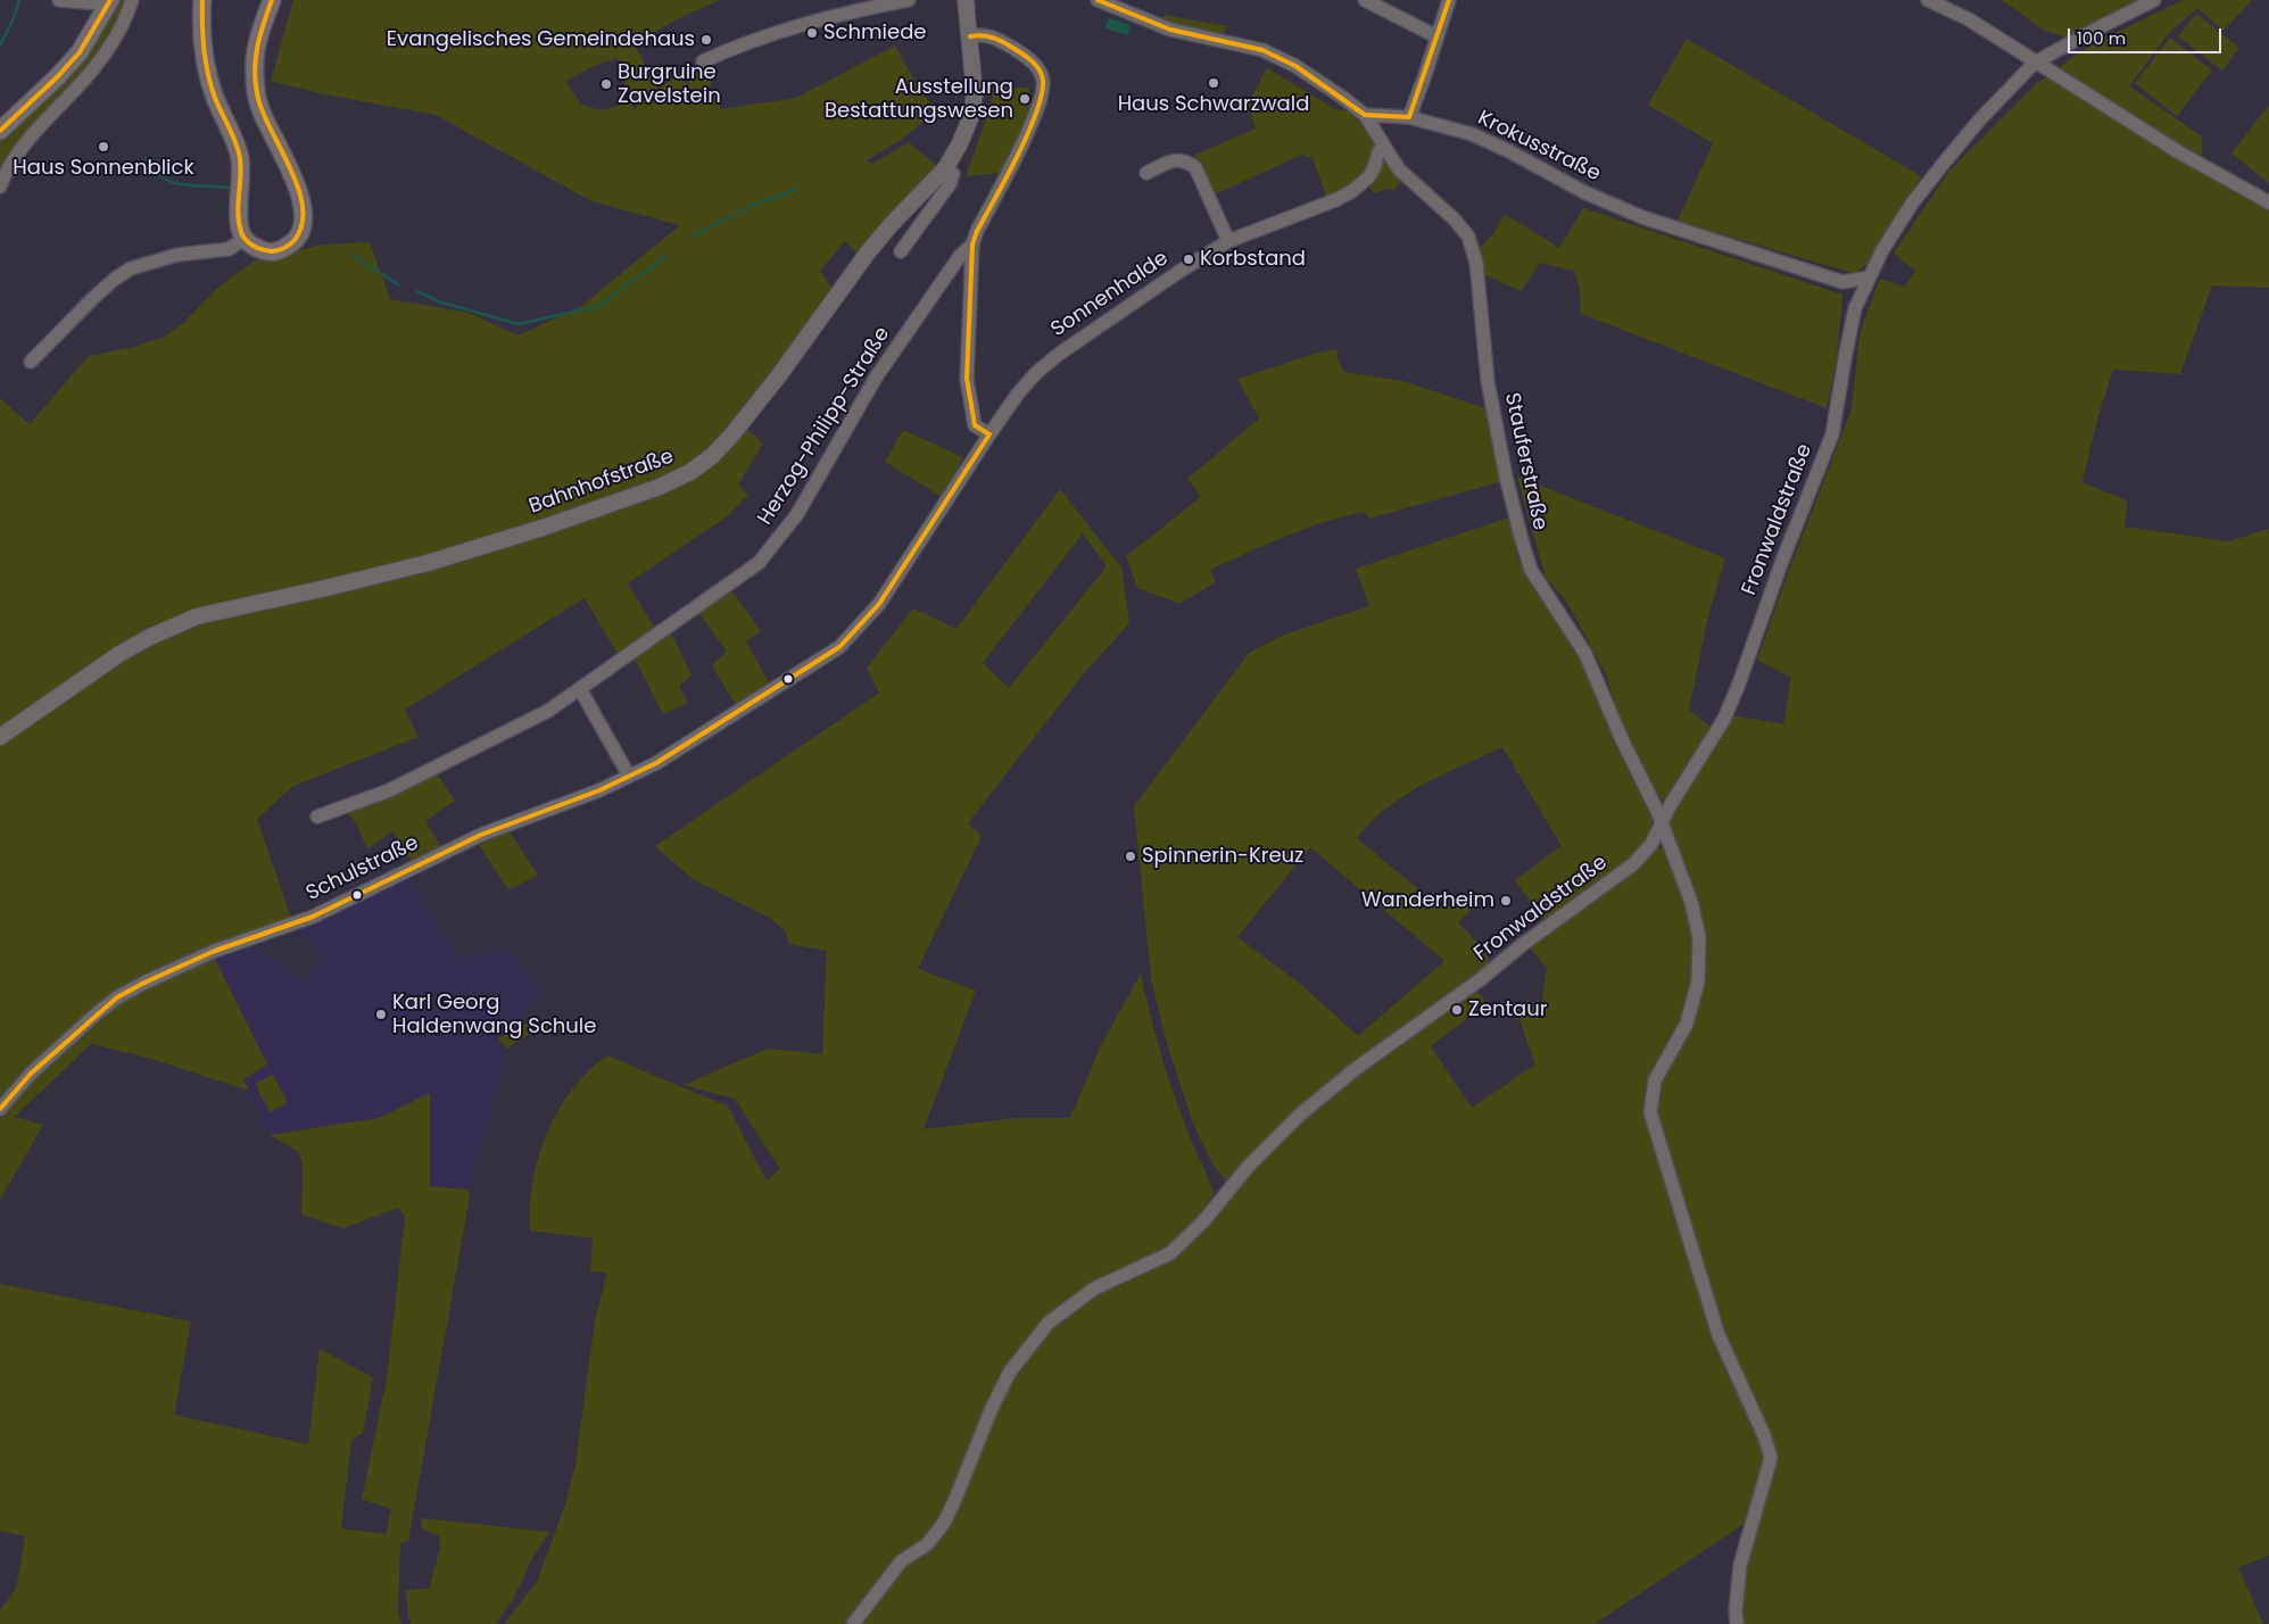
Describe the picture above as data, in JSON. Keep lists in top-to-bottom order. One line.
{"streets":{"street":["Krokusstraße","Sonnenhalde","Herzog-Philipp-Straße","Stauferstraße","Bahnhofstraße","Fronwaldstraße","Schulstraße"]},"crossings":[["Krokusstraße","Stauferstraße"],["Krokusstraße","Fronwaldstraße"],["Sonnenhalde","Stauferstraße"],["Sonnenhalde","Schulstraße"],["Stauferstraße","Fronwaldstraße"]],"places":["Schmiede","Evangelisches Gemeindehaus","Haus Schwarzwald","Burgruine Zavelstein","Ausstellung Bestattungswesen","Haus Sonnenblick","Korbstand","Spinnerin-Kreuz","Wanderheim","Zentaur","Karl Georg Haldenwang Schule"],"scale_bar":"100 m"}
